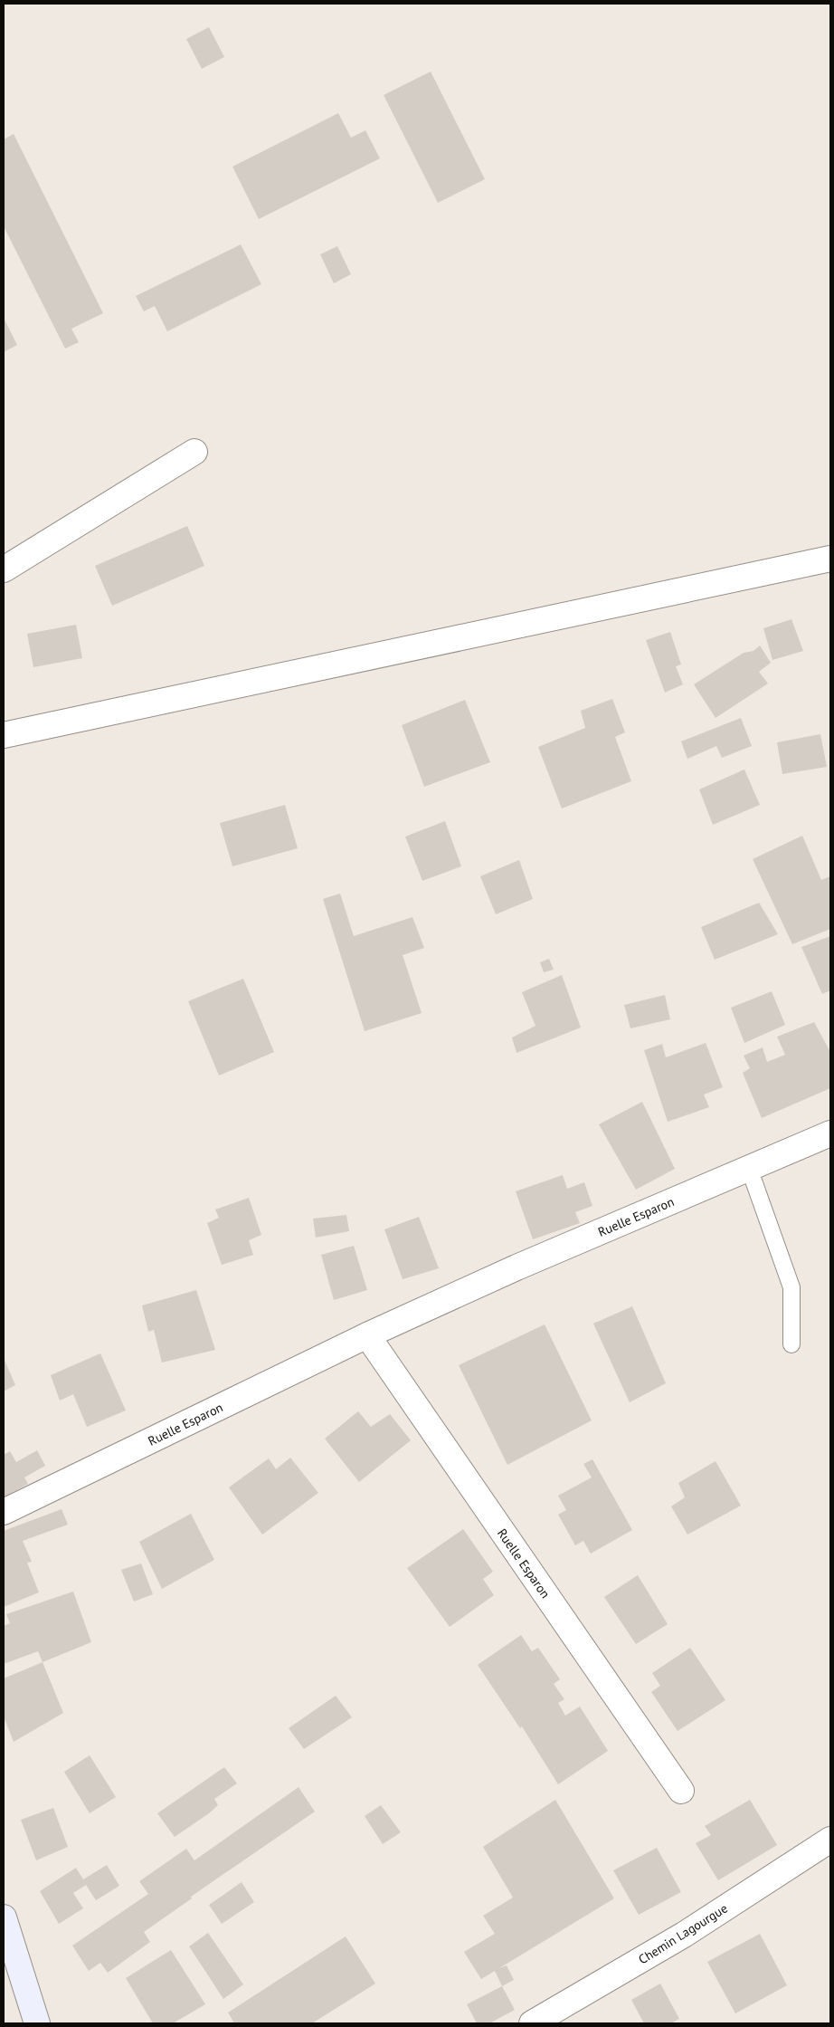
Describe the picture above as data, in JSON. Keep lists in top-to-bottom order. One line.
{"streets":{"street":["Ruelle Esparon","Chemin Lagourgue"]}}
